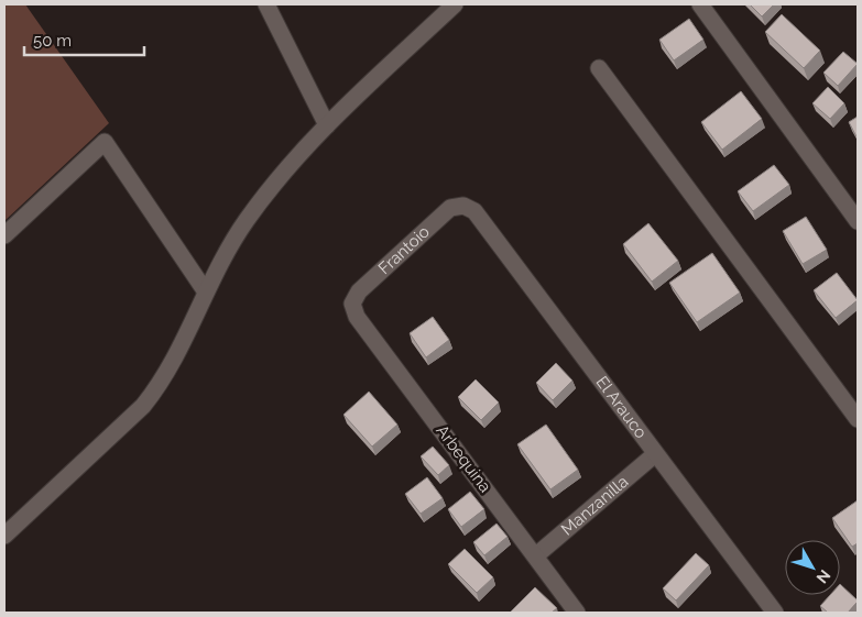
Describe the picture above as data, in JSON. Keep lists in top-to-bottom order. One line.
{"streets":{"street":["Frantoio","El Arauco","Arbequina","Manzanilla"]},"crossings":[["Frantoio","El Arauco"],["Frantoio","Arbequina"],["El Arauco","Manzanilla"],["Arbequina","Manzanilla"]],"scale_bar":"50 m","north":"bottom right"}
